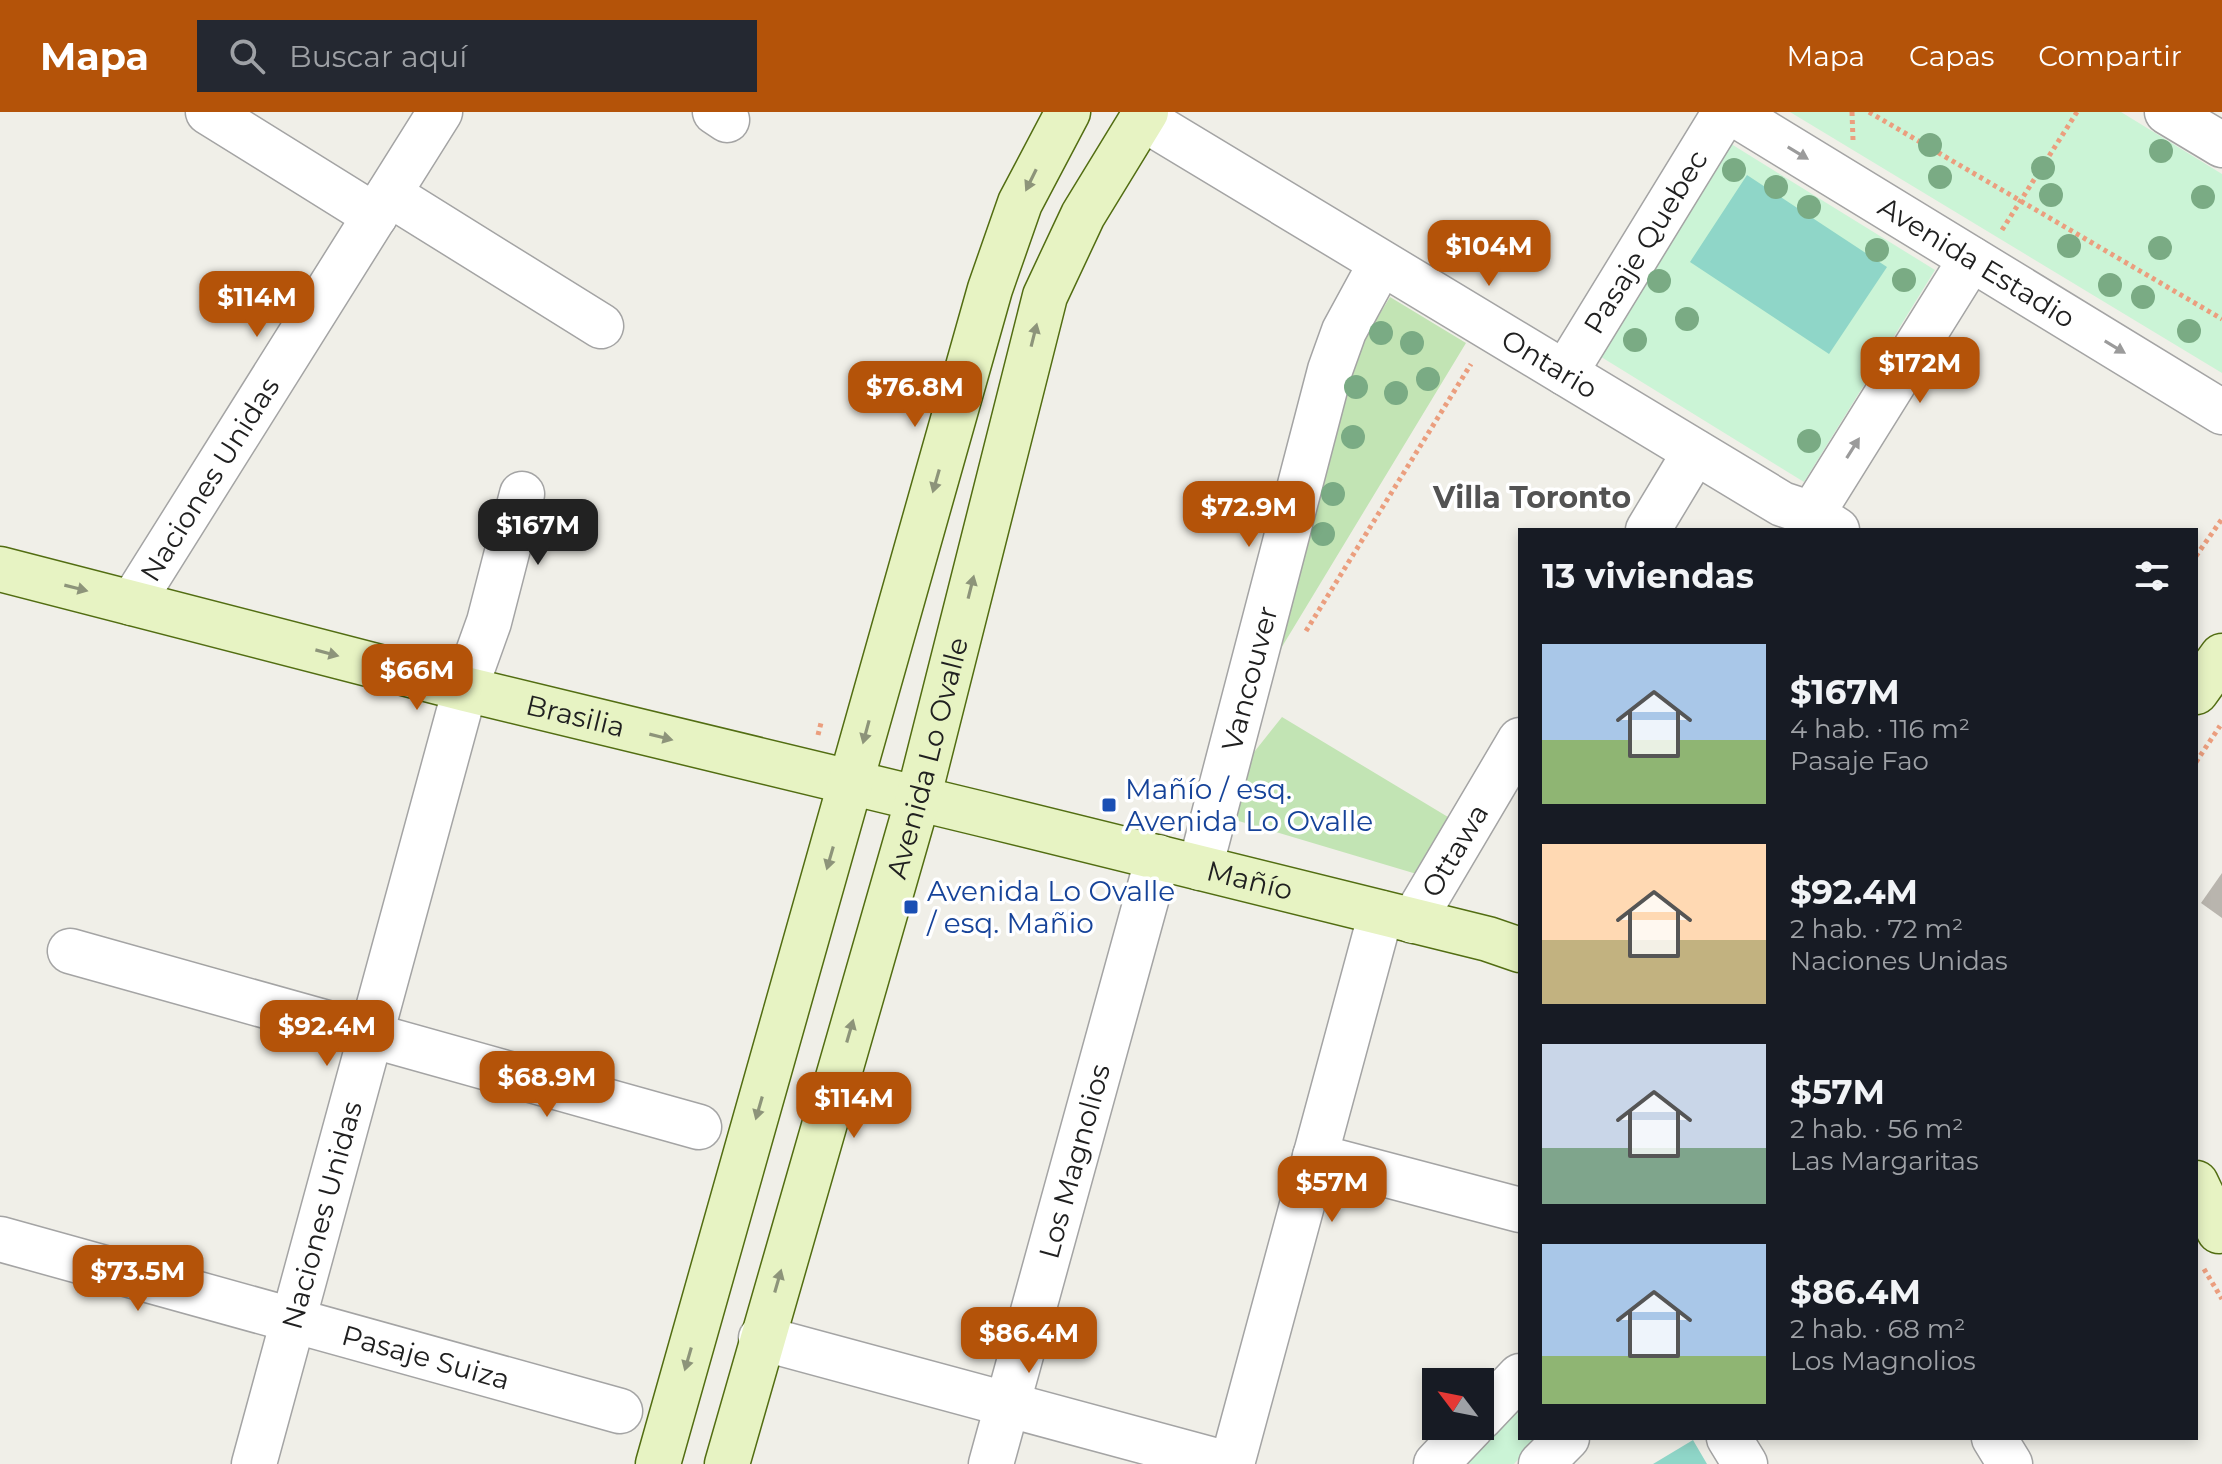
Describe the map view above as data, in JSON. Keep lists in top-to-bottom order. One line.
{"streets":{"main road":["Brasilia","Avenida Lo Ovalle","Mañío"],"street":["Pasaje Quebec","Avenida Estadio","Ontario","Naciones Unidas","Vancouver","Ottawa","Los Magnolios","Pasaje Suiza"]},"crossings":[["Pasaje Quebec","Ontario"],["Ontario","Vancouver"],["Ontario","Avenida Lo Ovalle"],["Naciones Unidas","Brasilia"],["Naciones Unidas","Pasaje Suiza"],["Vancouver","Mañío"],["Brasilia","Avenida Lo Ovalle"],["Brasilia","Mañío"],["Avenida Lo Ovalle","Mañío"],["Ottawa","Mañío"],["Mañío","Los Magnolios"]],"one_way":["Avenida Estadio","Brasilia"],"districts":["Villa Toronto"],"places":{"transit":["Mañío / esq. Avenida Lo Ovalle","Avenida Lo Ovalle / esq. Mañio"]},"north":"top left","page":{"header":"Mapa","search":"Buscar aquí","nav":["Mapa","Capas","Compartir"],"price":["$104M","$114M","$172M","$76.8M","$72.9M","$167M","$66M","$92.4M","$68.9M","$114M","$57M","$73.5M","$86.4M"],"heading":"13 viviendas","list":[{"name":"$167M","note":"4 hab. · 116 m² · Pasaje Fao"},{"name":"$92.4M","note":"2 hab. · 72 m² · Naciones Unidas"},{"name":"$57M","note":"2 hab. · 56 m² · Las Margaritas"},{"name":"$86.4M","note":"2 hab. · 68 m² · Los Magnolios"}]}}
